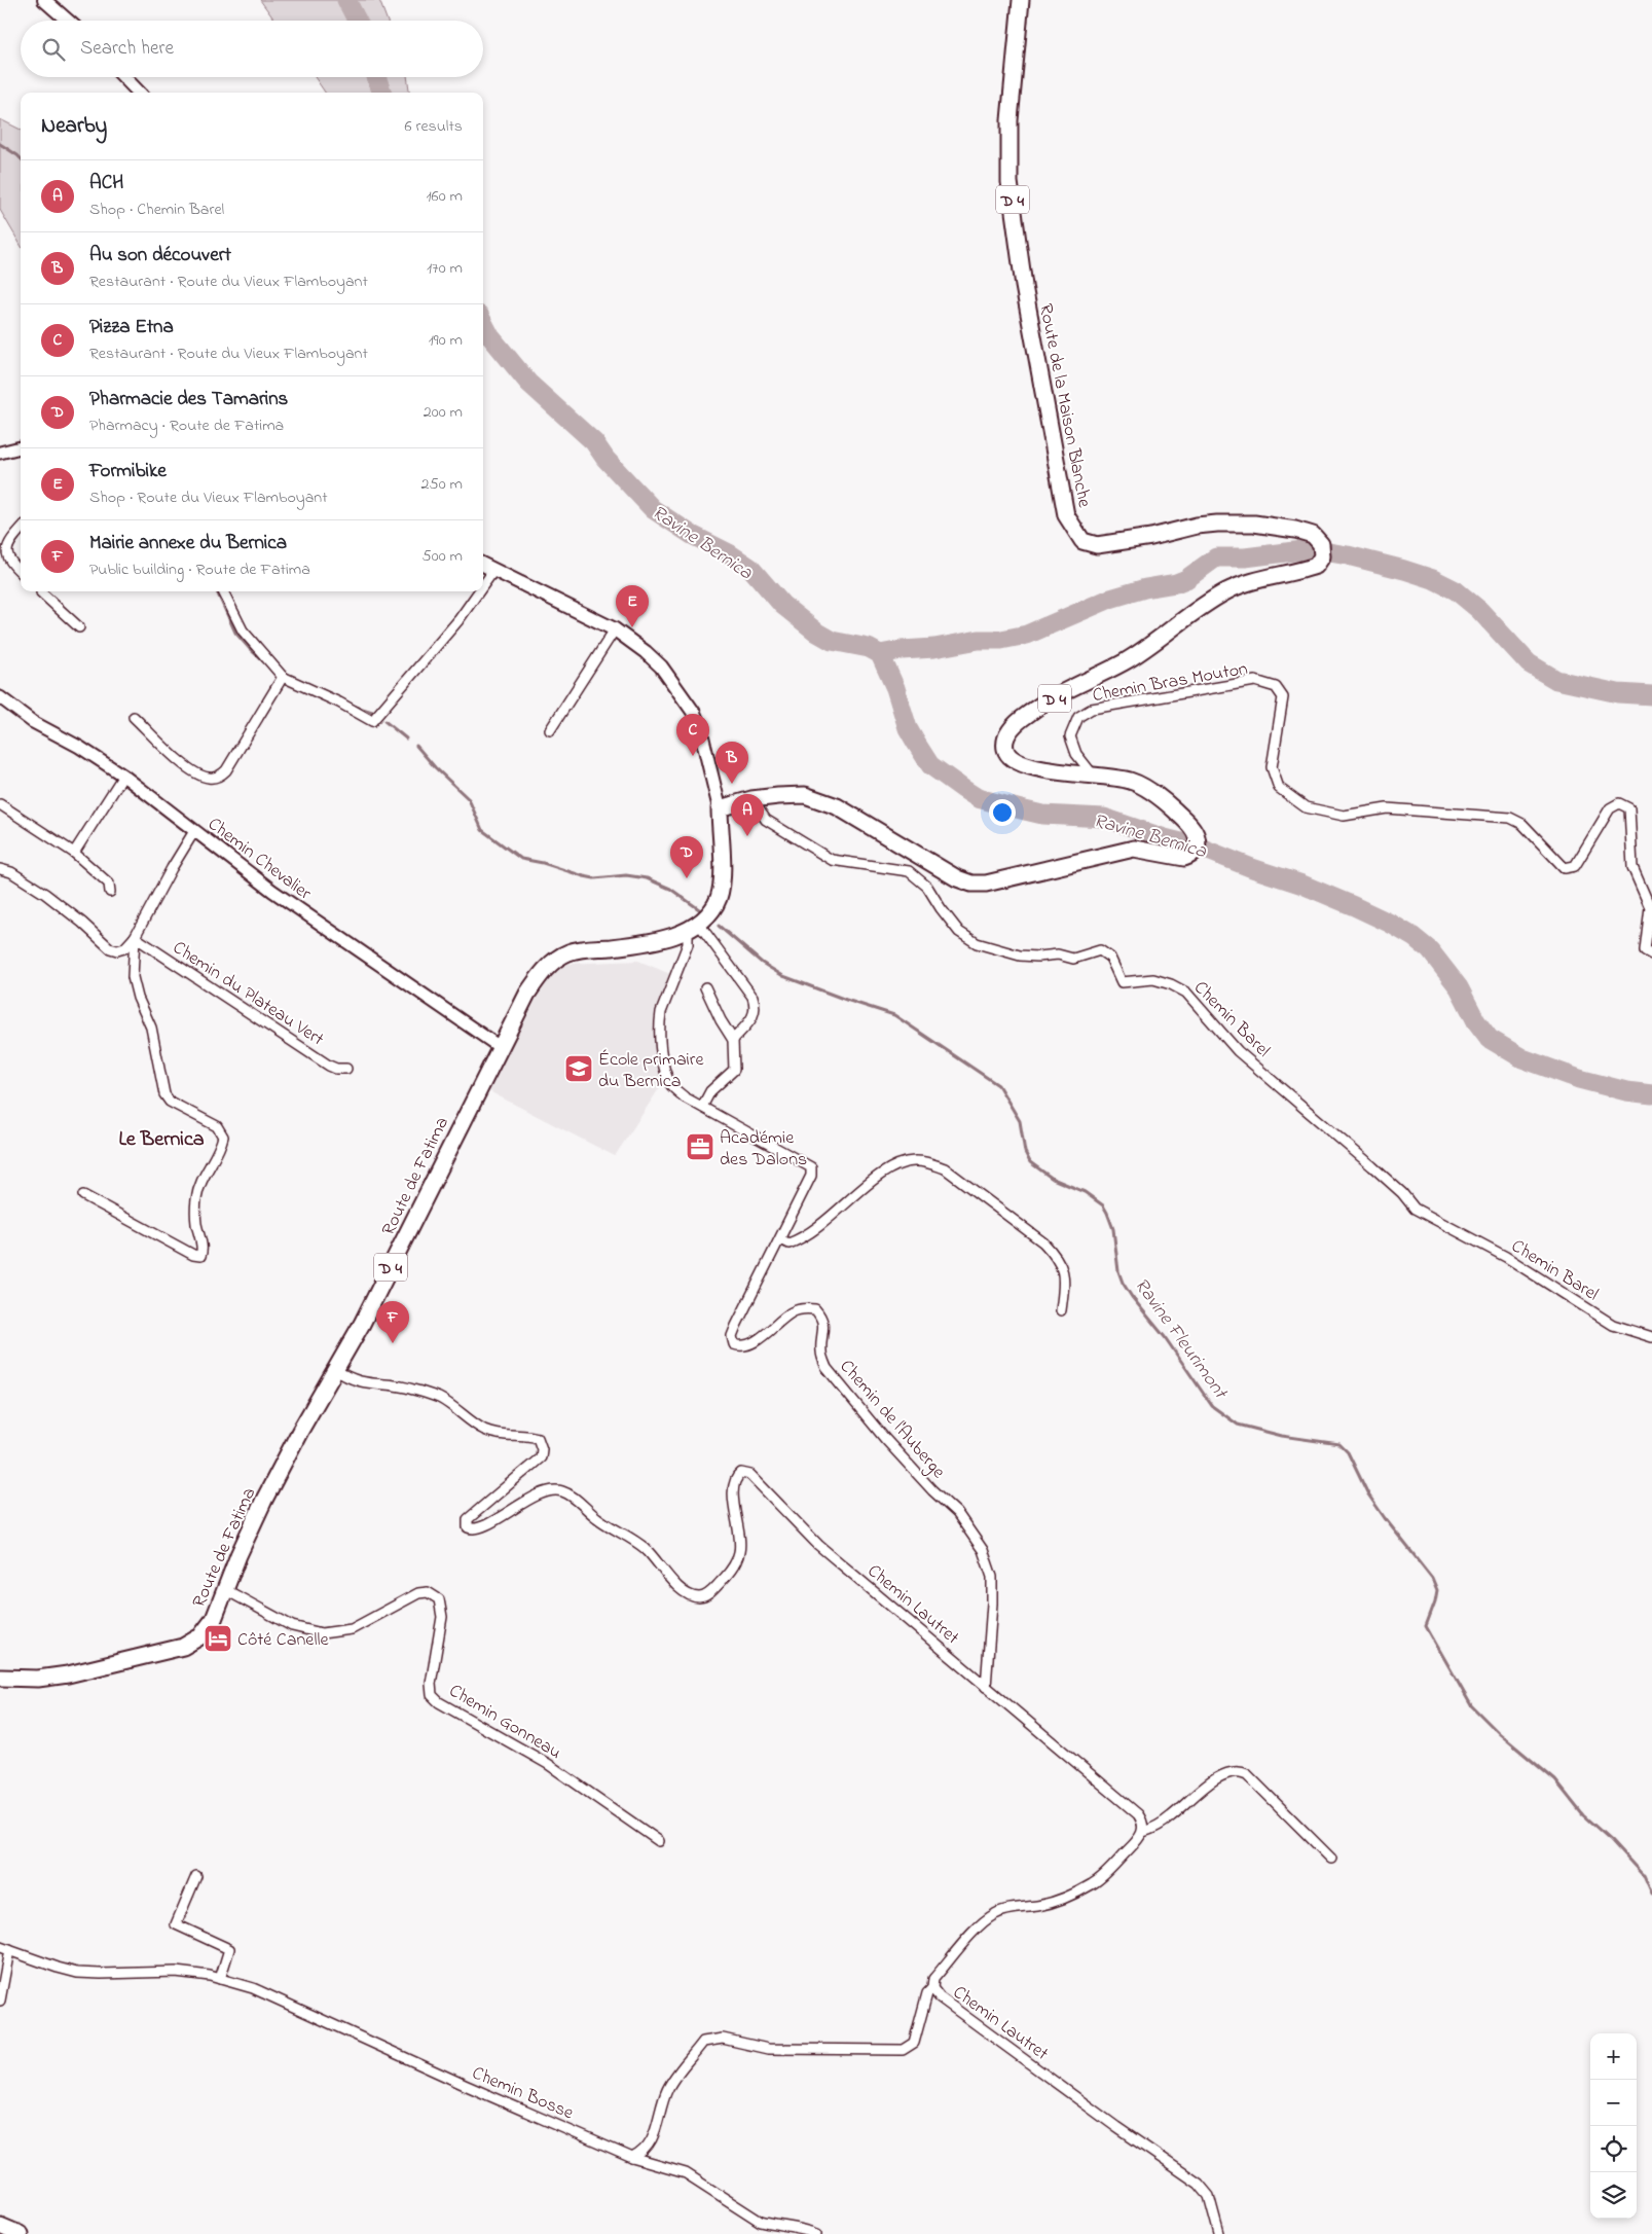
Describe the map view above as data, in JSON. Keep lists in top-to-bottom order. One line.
{"streets":{"main road":["D 4","Route de la Maison Blanche","Route de Fatima"],"street":["Chemin Bras Mouton","Chemin Chevalier","Chemin du Plateau Vert","Chemin Barel","Chemin de l'Auberge","Chemin Lautret","Chemin Gonneau","Chemin Bosse"]},"crossings":[["Route de la Maison Blanche","Chemin Bras Mouton"],["Route de la Maison Blanche","Chemin Barel"],["Route de la Maison Blanche","Route de Fatima"],["Chemin Chevalier","Route de Fatima"],["Route de Fatima","Chemin de l'Auberge"],["Route de Fatima","Chemin Lautret"],["Route de Fatima","Chemin Gonneau"],["Chemin de l'Auberge","Chemin Lautret"]],"districts":["Le Bernica"],"water":["Ravine Bernica","Ravine Fleurimont"],"places":{"school or university":["École primaire du Bernica"],"office":["Académie des Dalons"],"hotel":["Côté Canelle"]},"page":{"search":"Search here","heading":["Nearby","6 results"],"list":[{"mark":"A","name":"ACH","note":"Shop · Chemin Barel","value":"160 m"},{"mark":"B","name":"Au son découvert","note":"Restaurant · Route du Vieux Flamboyant","value":"170 m"},{"mark":"C","name":"Pizza Etna","note":"Restaurant · Route du Vieux Flamboyant","value":"190 m"},{"mark":"D","name":"Pharmacie des Tamarins","note":"Pharmacy · Route de Fatima","value":"200 m"},{"mark":"E","name":"Formibike","note":"Shop · Route du Vieux Flamboyant","value":"250 m"},{"mark":"F","name":"Mairie annexe du Bernica","note":"Public building · Route de Fatima","value":"500 m"}],"pins":["E","C","B","A","D","F"],"map_buttons":["+","−"]}}
